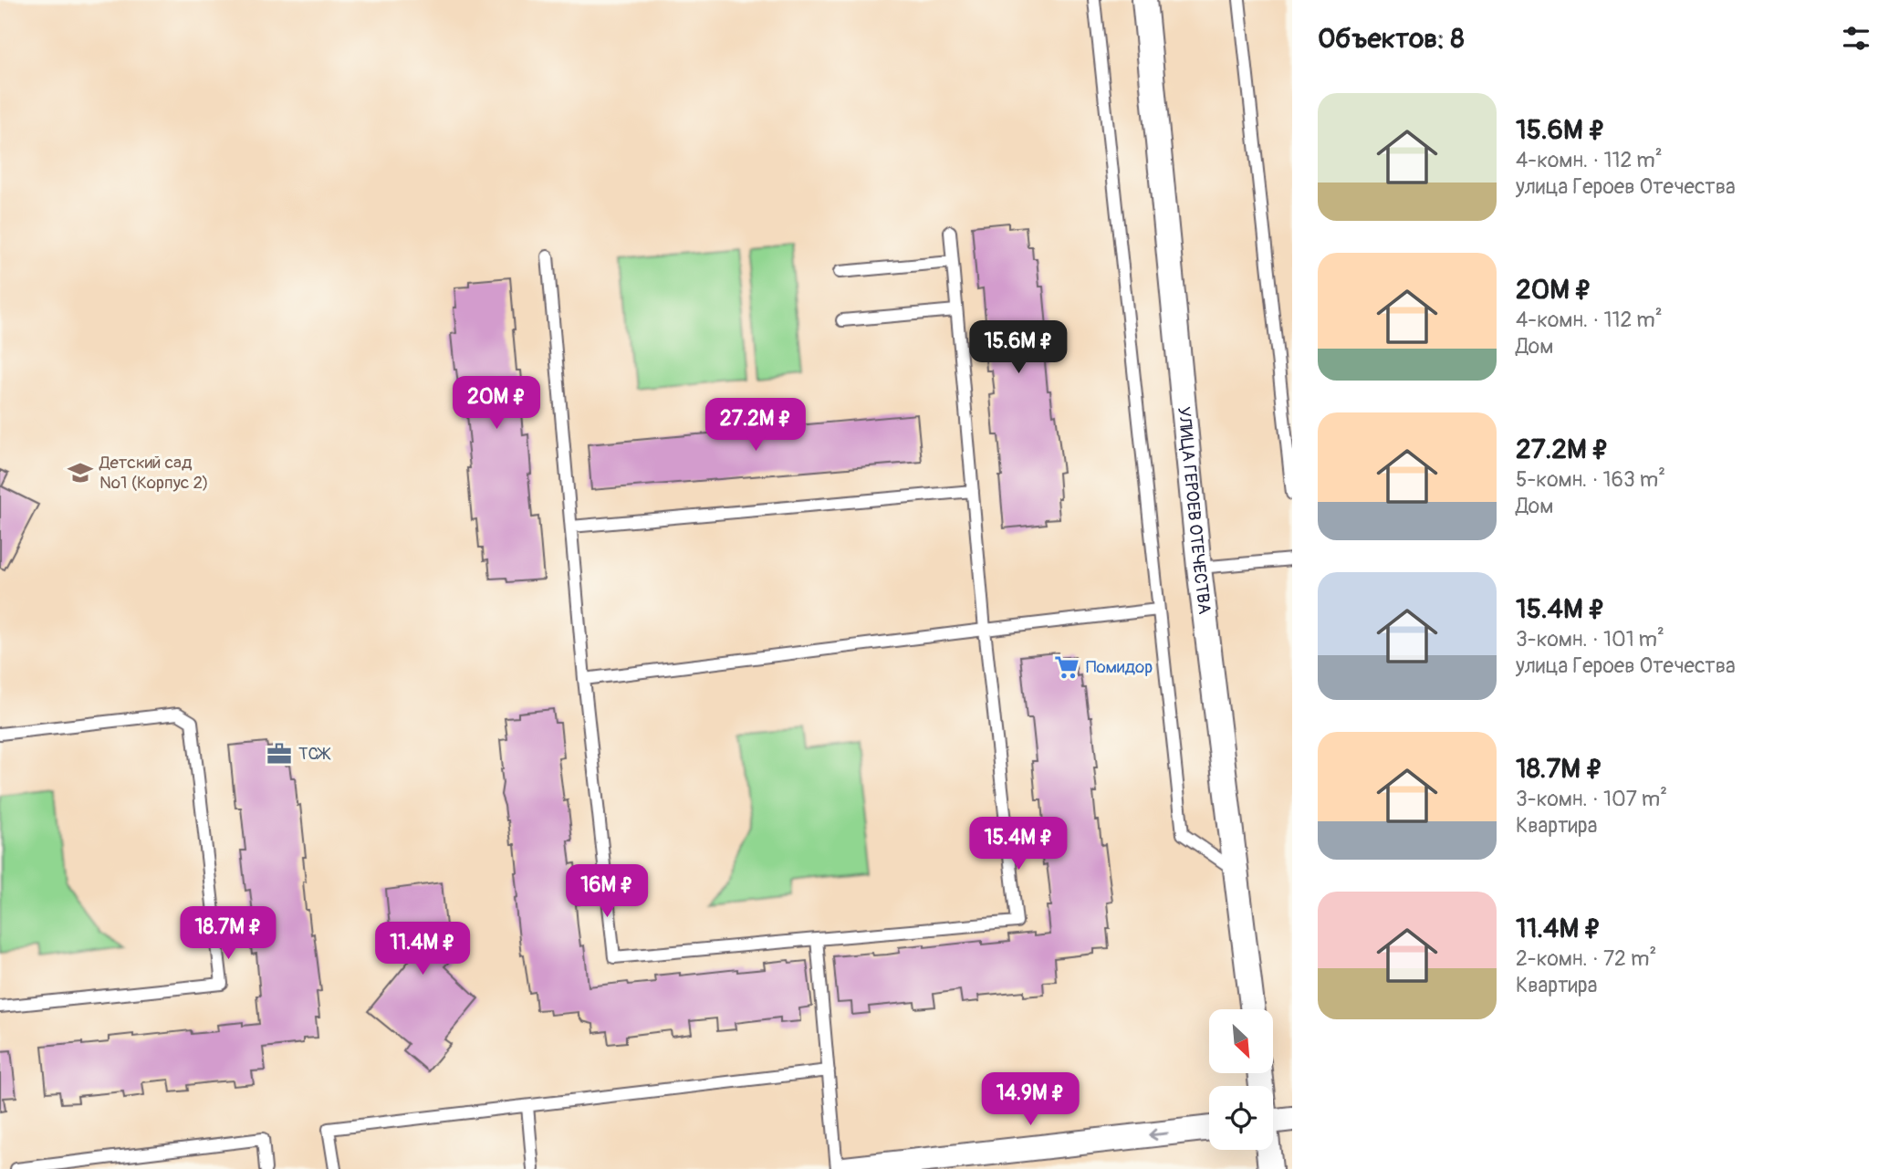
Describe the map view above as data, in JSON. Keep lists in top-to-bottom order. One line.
{"streets":{"street":["УЛИЦА ГЕРОЕВ ОТЕЧЕСТВА"]},"places":{"school or university":["Детский сад №1 (Корпус 2)"],"supermarket":["Помидор"],"office":["ТСЖ"]},"north":"bottom right","page":{"heading":"Объектов: 8","list":[{"name":"15.6M ₽","note":"4-комн. · 112 m² · улица Героев Отечества"},{"name":"20M ₽","note":"4-комн. · 112 m² · Дом"},{"name":"27.2M ₽","note":"5-комн. · 163 m² · Дом"},{"name":"15.4M ₽","note":"3-комн. · 101 m² · улица Героев Отечества"},{"name":"18.7M ₽","note":"3-комн. · 107 m² · Квартира"},{"name":"11.4M ₽","note":"2-комн. · 72 m² · Квартира"}],"price":["15.6M ₽","20M ₽","27.2M ₽","15.4M ₽","16M ₽","18.7M ₽","11.4M ₽","14.9M ₽"]}}
